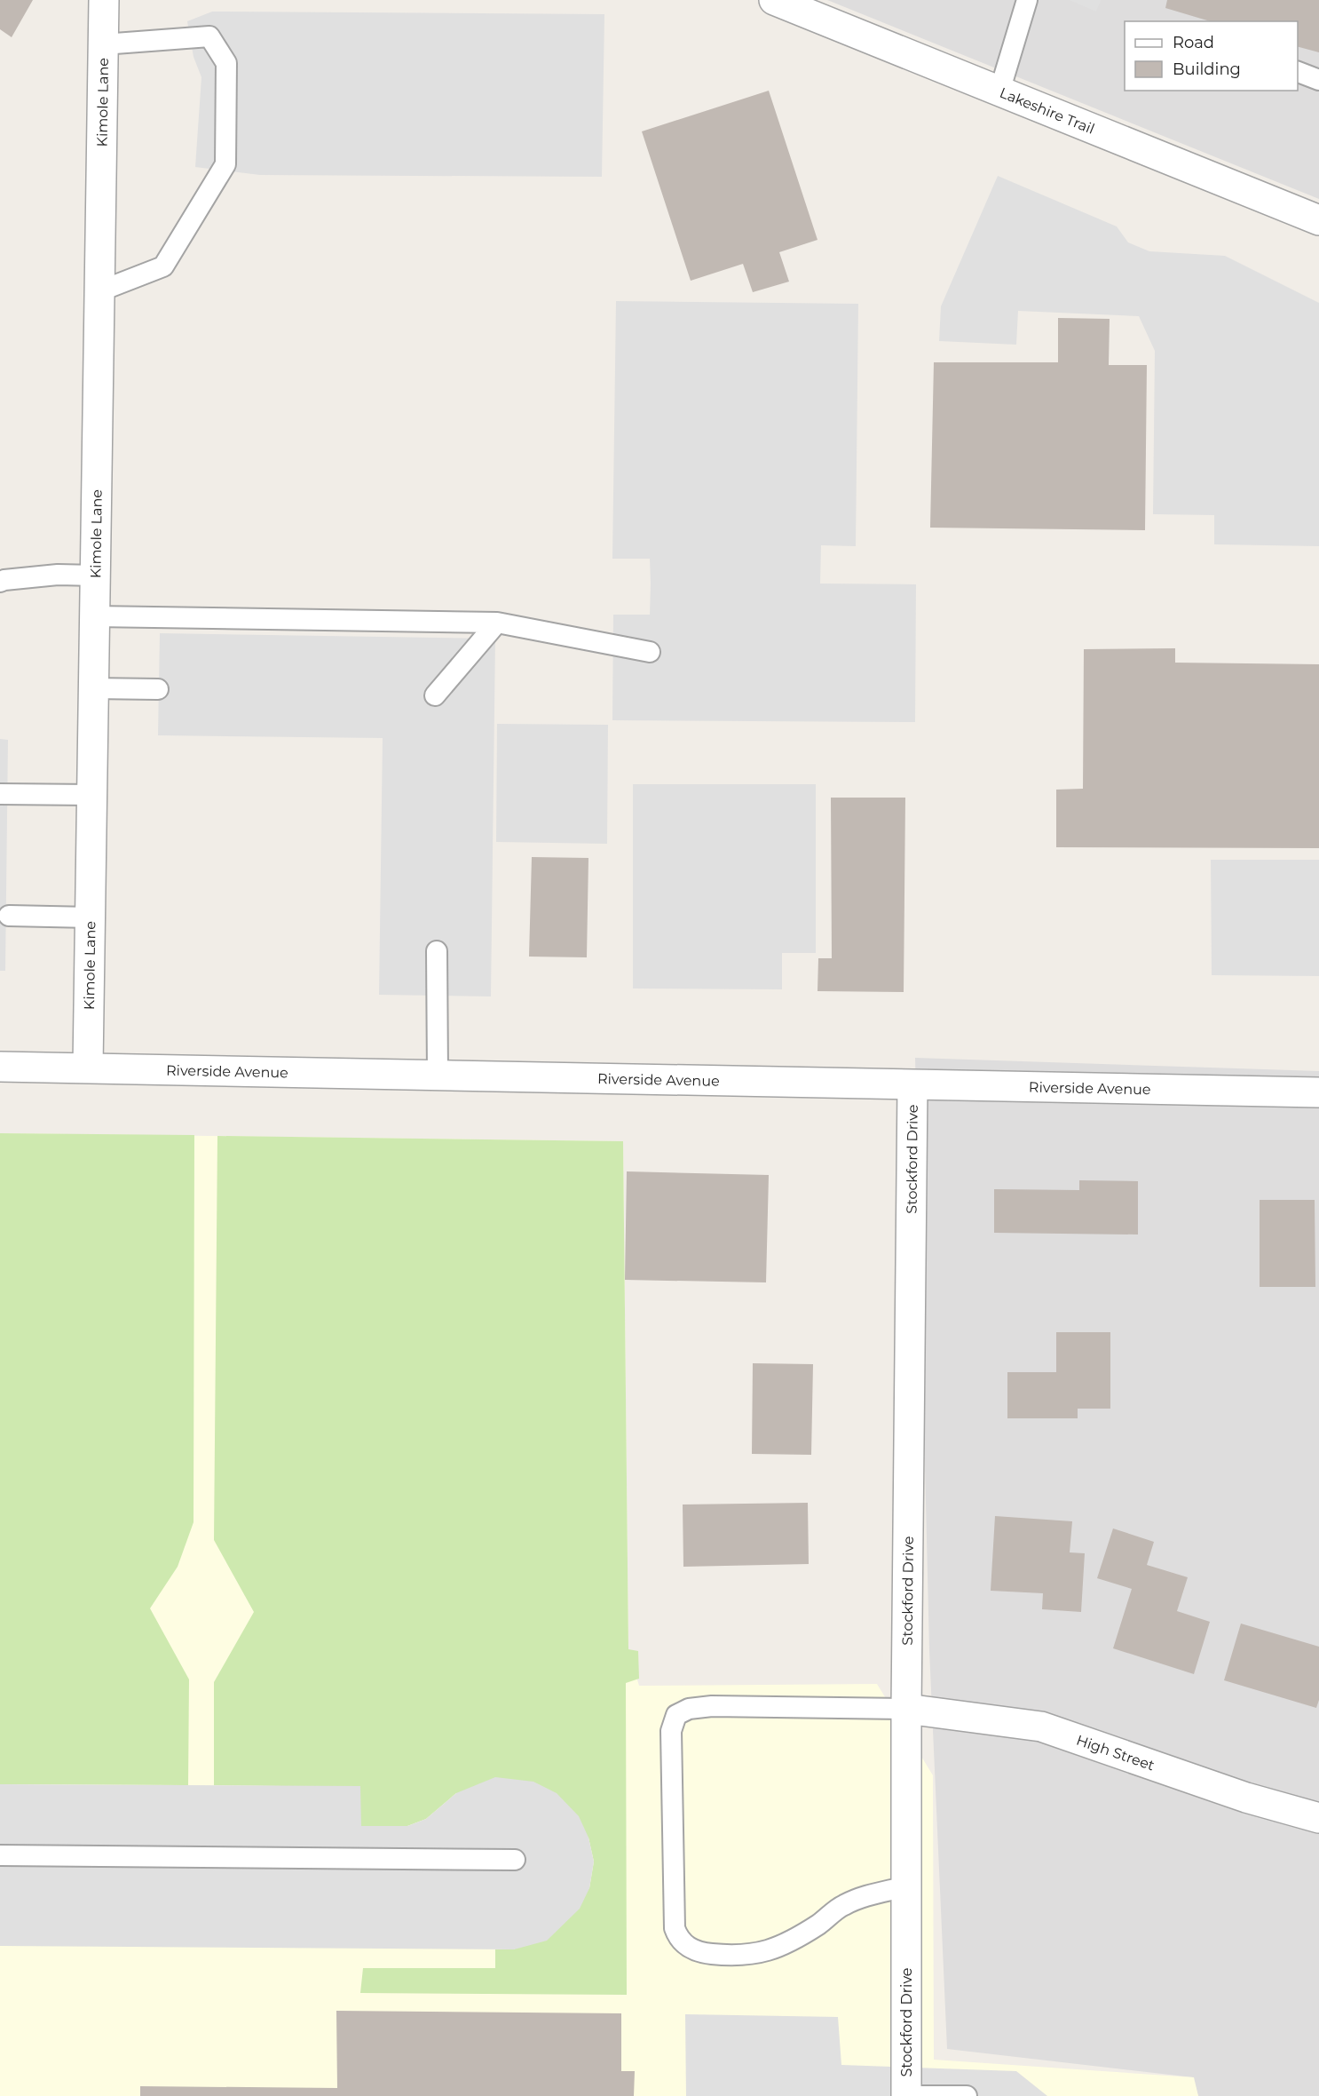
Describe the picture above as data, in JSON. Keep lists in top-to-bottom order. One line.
{"streets":{"street":["Kimole Lane","Lakeshire Trail","Riverside Avenue","Stockford Drive","High Street"]},"crossings":[["Kimole Lane","Riverside Avenue"],["Riverside Avenue","Stockford Drive"],["Stockford Drive","High Street"]],"legend":["Road","Building"]}
